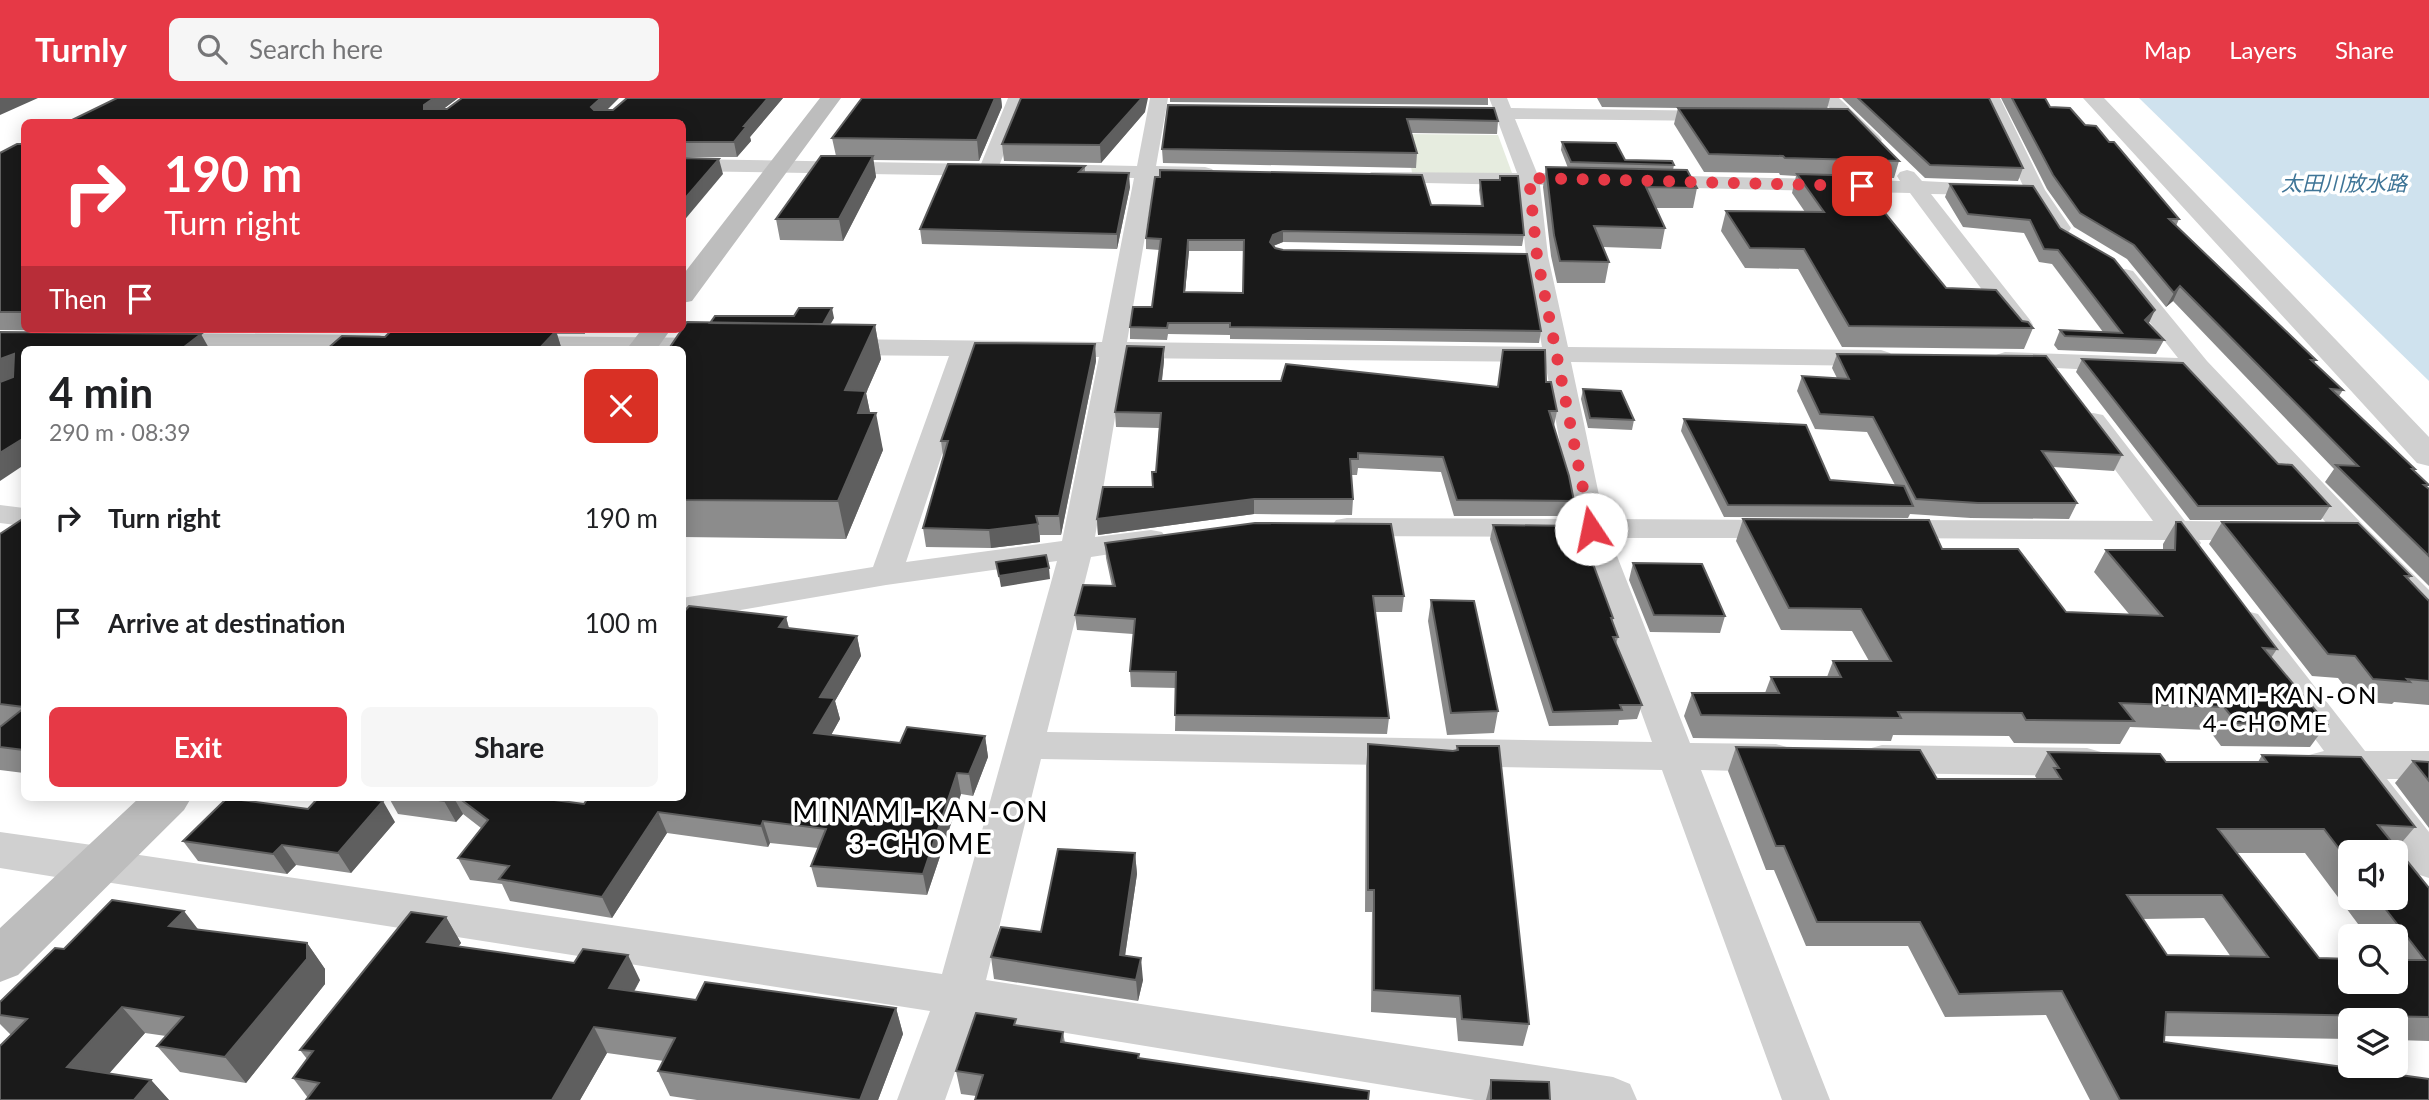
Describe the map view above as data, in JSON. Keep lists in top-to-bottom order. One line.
{"districts":["MINAMI-KAN-ON 4-CHOME","MINAMI-KAN-ON 3-CHOME"],"water":["太田川放水路"],"page":{"header":"Turnly","search":"Search here","nav":["Map","Layers","Share"],"turn":["190 m","Turn right"],"then":"Then","heading":["4 min","290 m · 08:39"],"list":[{"name":"Turn right","value":"190 m"},{"name":"Arrive at destination","value":"100 m"}],"buttons":["Exit","Share"]}}
